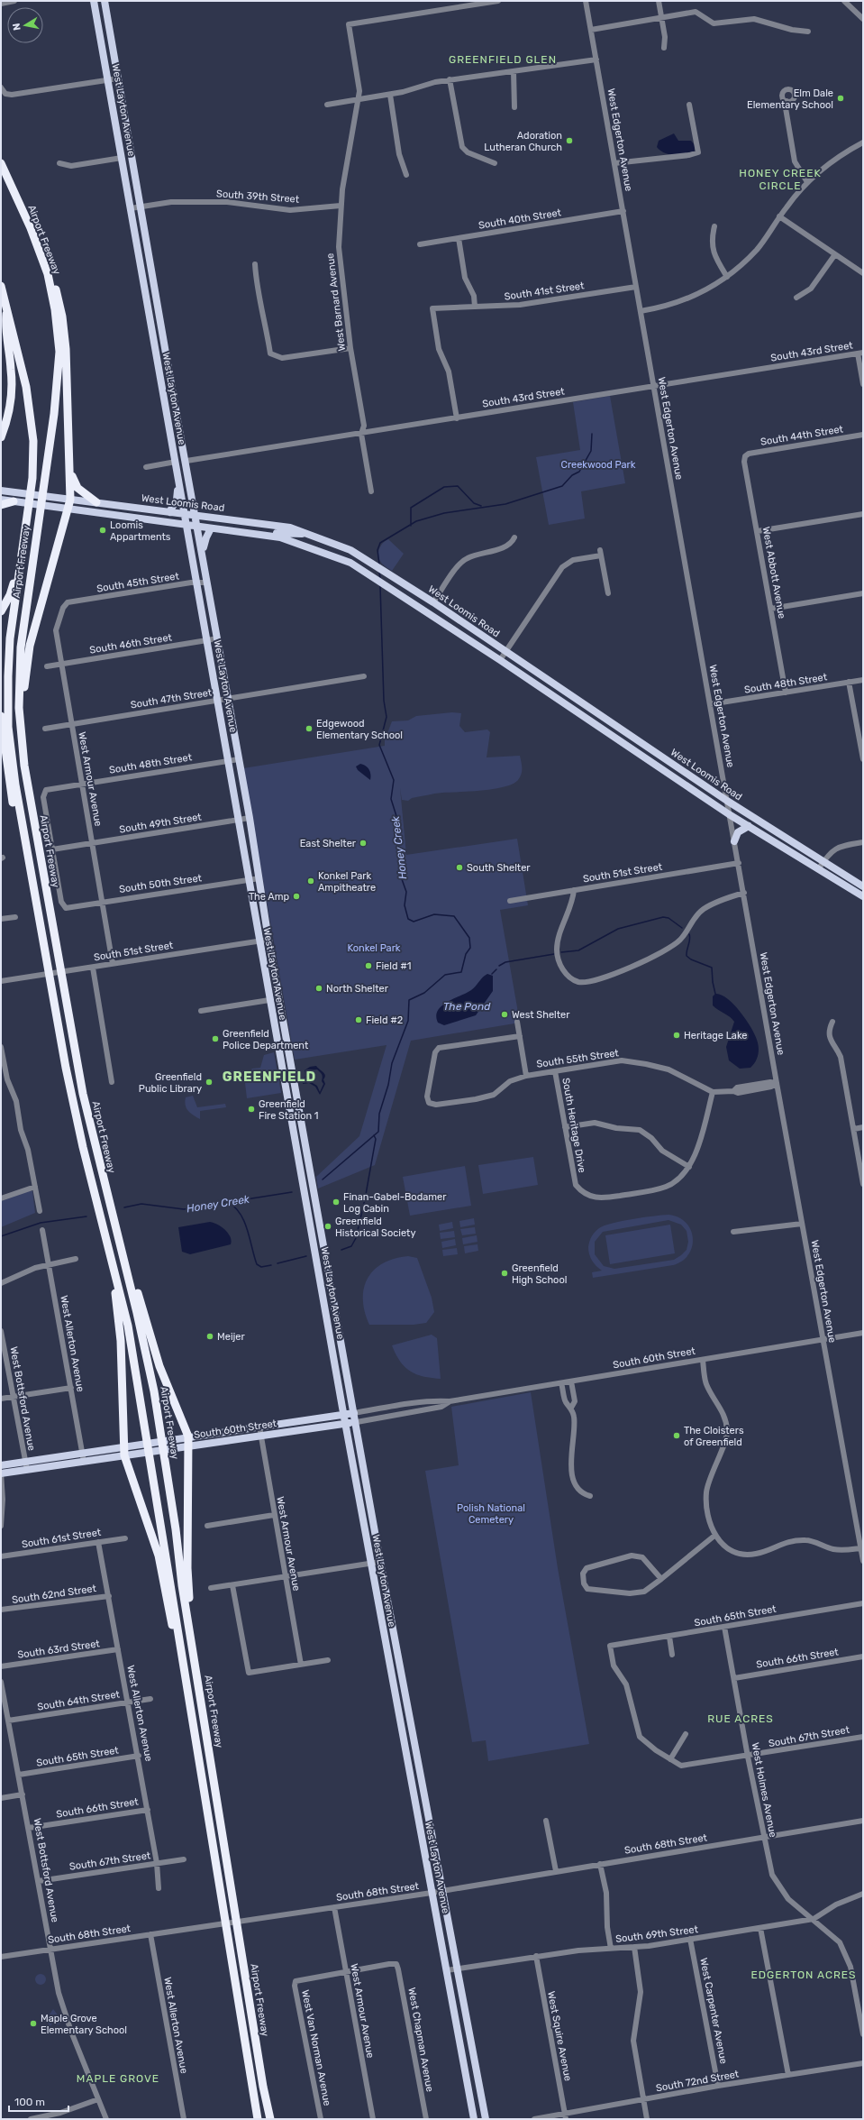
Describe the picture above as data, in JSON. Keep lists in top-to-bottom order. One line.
{"streets":{"highway":["Airport Freeway"],"main road":["West Layton Avenue","West Loomis Road","South 60th Street"],"street":["West Edgerton Avenue","South 39th Street","South 40th Street","South 41st Street","West Barnard Avenue","South 43rd Street","South 44th Street","West Abbott Avenue","South 45th Street","South 46th Street","South 48th Street","South 47th Street","West Armour Avenue","South 49th Street","South 51st Street","South 50th Street","South 55th Street","South Heritage Drive","West Allerton Avenue","West Bottsford Avenue","South 61st Street","South 62nd Street","South 65th Street","South 63rd Street","South 66th Street","South 64th Street","South 67th Street","West Holmes Avenue","South 68th Street","South 69th Street","West Carpenter Avenue","West Squire Avenue","West Chapman Avenue","West Van Norman Avenue","South 72nd Street"]},"crossings":[["West Layton Avenue","South 39th Street"],["West Layton Avenue","South 43rd Street"],["West Layton Avenue","West Loomis Road"],["West Layton Avenue","South 45th Street"],["West Layton Avenue","South 46th Street"],["West Layton Avenue","South 48th Street"],["West Layton Avenue","South 47th Street"],["West Layton Avenue","South 49th Street"],["West Layton Avenue","South 51st Street"],["West Layton Avenue","South 50th Street"],["West Layton Avenue","South 60th Street"],["West Layton Avenue","South 68th Street"],["West Layton Avenue","South 69th Street"],["West Edgerton Avenue","South 40th Street"],["West Edgerton Avenue","South 41st Street"],["West Edgerton Avenue","South 43rd Street"],["West Edgerton Avenue","West Loomis Road"],["West Edgerton Avenue","South 48th Street"],["West Edgerton Avenue","South 51st Street"],["West Edgerton Avenue","South 60th Street"],["South 39th Street","West Barnard Avenue"],["South 41st Street","South 43rd Street"],["West Barnard Avenue","South 43rd Street"],["South 44th Street","West Abbott Avenue"],["West Abbott Avenue","South 48th Street"],["South 45th Street","West Armour Avenue"],["South 46th Street","West Armour Avenue"],["South 48th Street","West Armour Avenue"],["South 48th Street","South 49th Street"],["South 48th Street","South 50th Street"],["South 47th Street","West Armour Avenue"],["West Armour Avenue","South 49th Street"],["West Armour Avenue","South 51st Street"],["West Armour Avenue","South 50th Street"],["West Armour Avenue","South 60th Street"],["West Armour Avenue","South 68th Street"],["West Armour Avenue","West Chapman Avenue"],["West Armour Avenue","West Van Norman Avenue"],["South 49th Street","South 50th Street"],["South 55th Street","South Heritage Drive"],["West Allerton Avenue","South 60th Street"],["West Allerton Avenue","South 61st Street"],["West Allerton Avenue","South 62nd Street"],["West Allerton Avenue","South 65th Street"],["West Allerton Avenue","South 63rd Street"],["West Allerton Avenue","South 66th Street"],["West Allerton Avenue","South 64th Street"],["West Allerton Avenue","South 67th Street"],["West Allerton Avenue","South 68th Street"],["South 60th Street","West Bottsford Avenue"],["West Bottsford Avenue","South 65th Street"],["West Bottsford Avenue","South 66th Street"],["West Bottsford Avenue","South 64th Street"],["West Bottsford Avenue","South 67th Street"],["West Bottsford Avenue","South 68th Street"],["South 65th Street","South 67th Street"],["South 65th Street","West Holmes Avenue"],["South 66th Street","West Holmes Avenue"],["South 67th Street","West Holmes Avenue"],["West Holmes Avenue","South 68th Street"],["West Holmes Avenue","South 69th Street"],["South 69th Street","West Carpenter Avenue"],["South 69th Street","West Squire Avenue"],["West Carpenter Avenue","South 72nd Street"],["West Squire Avenue","South 72nd Street"],["West Chapman Avenue","West Van Norman Avenue"]],"districts":["GREENFIELD GLEN","HONEY CREEK CIRCLE","GREENFIELD","RUE ACRES","EDGERTON ACRES","MAPLE GROVE"],"water":["Honey Creek","The Pond"],"parks":["Creekwood Park","Konkel Park","Polish National Cemetery"],"places":["Elm Dale Elementary School","Adoration Lutheran Church","Loomis Appartments","Edgewood Elementary School","East Shelter","South Shelter","Konkel Park Ampitheatre","The Amp","Field #1","North Shelter","West Shelter","Field #2","Heritage Lake","Greenfield Police Department","Greenfield Public Library","Greenfield Fire Station 1","Finan-Gabel-Bodamer Log Cabin","Greenfield Historical Society","Greenfield High School","Meijer","The Cloisters of Greenfield","Maple Grove Elementary School"],"scale_bar":"100 m","north":"left"}
